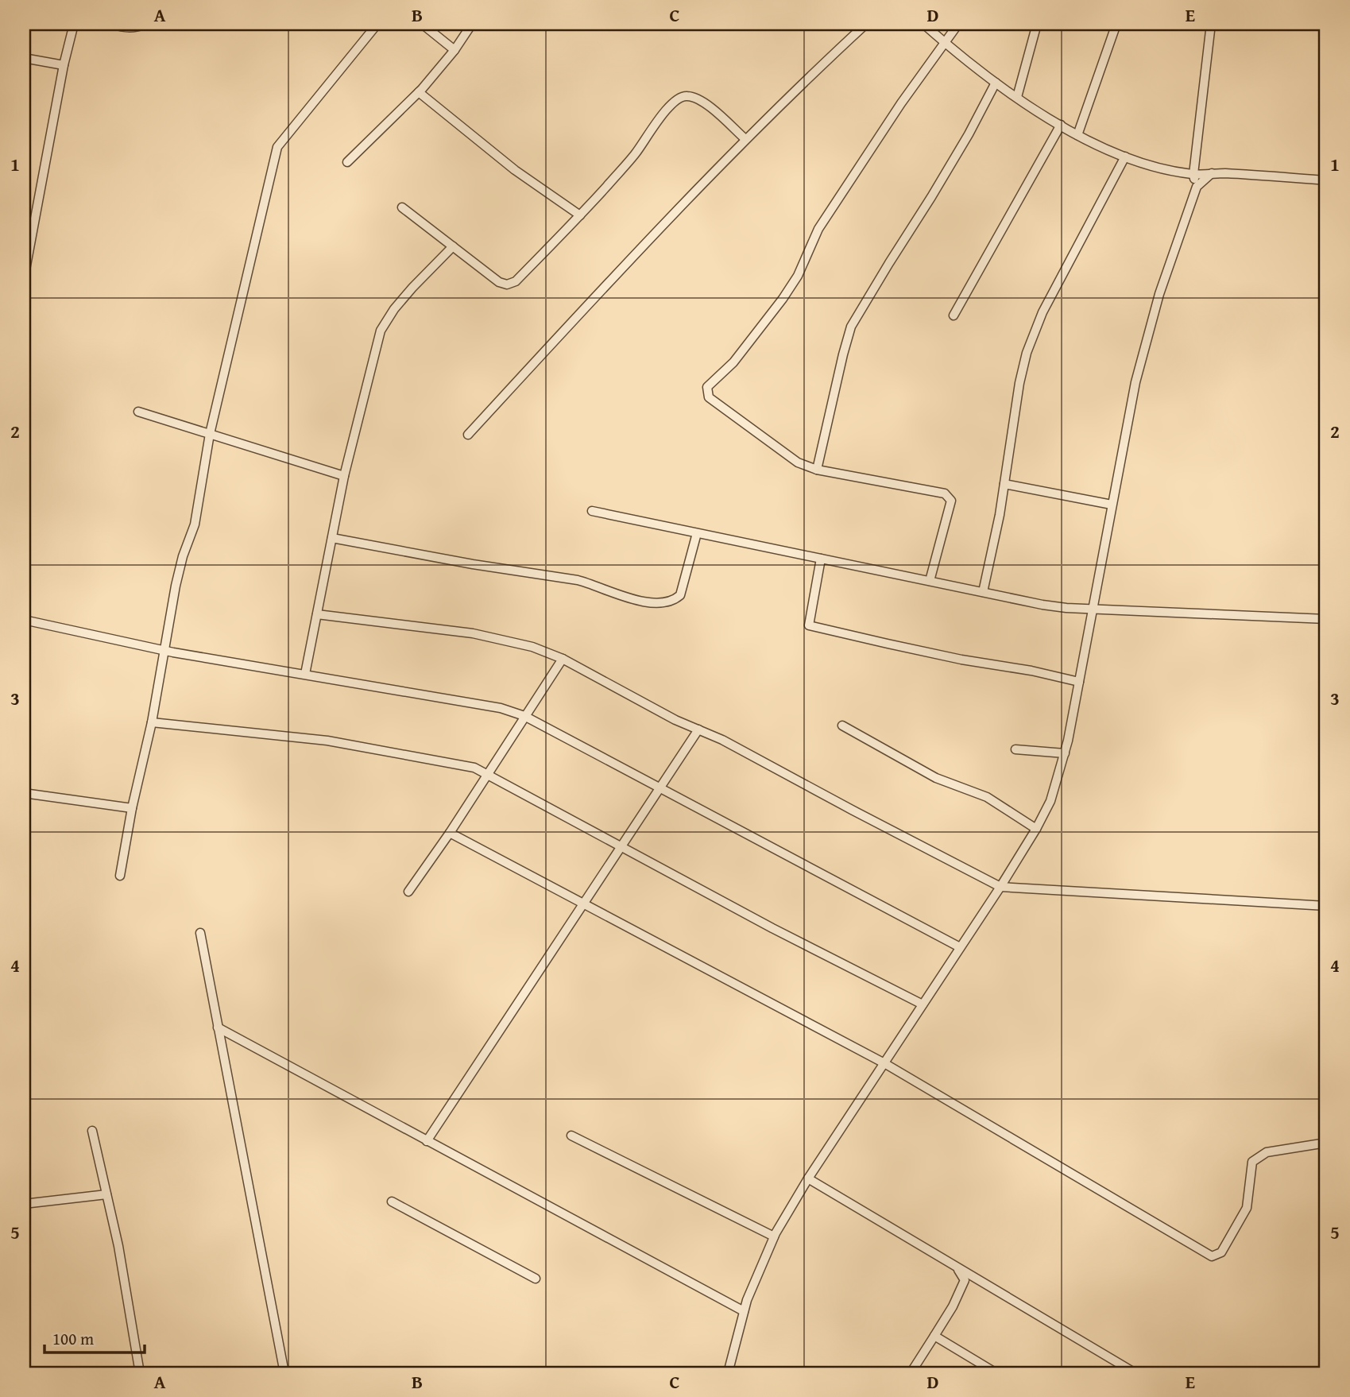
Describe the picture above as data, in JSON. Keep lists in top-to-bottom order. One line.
{"scale_bar":"100 m","grid":{"columns":["A","B","C","D","E"],"rows":["1","2","3","4","5"]}}
